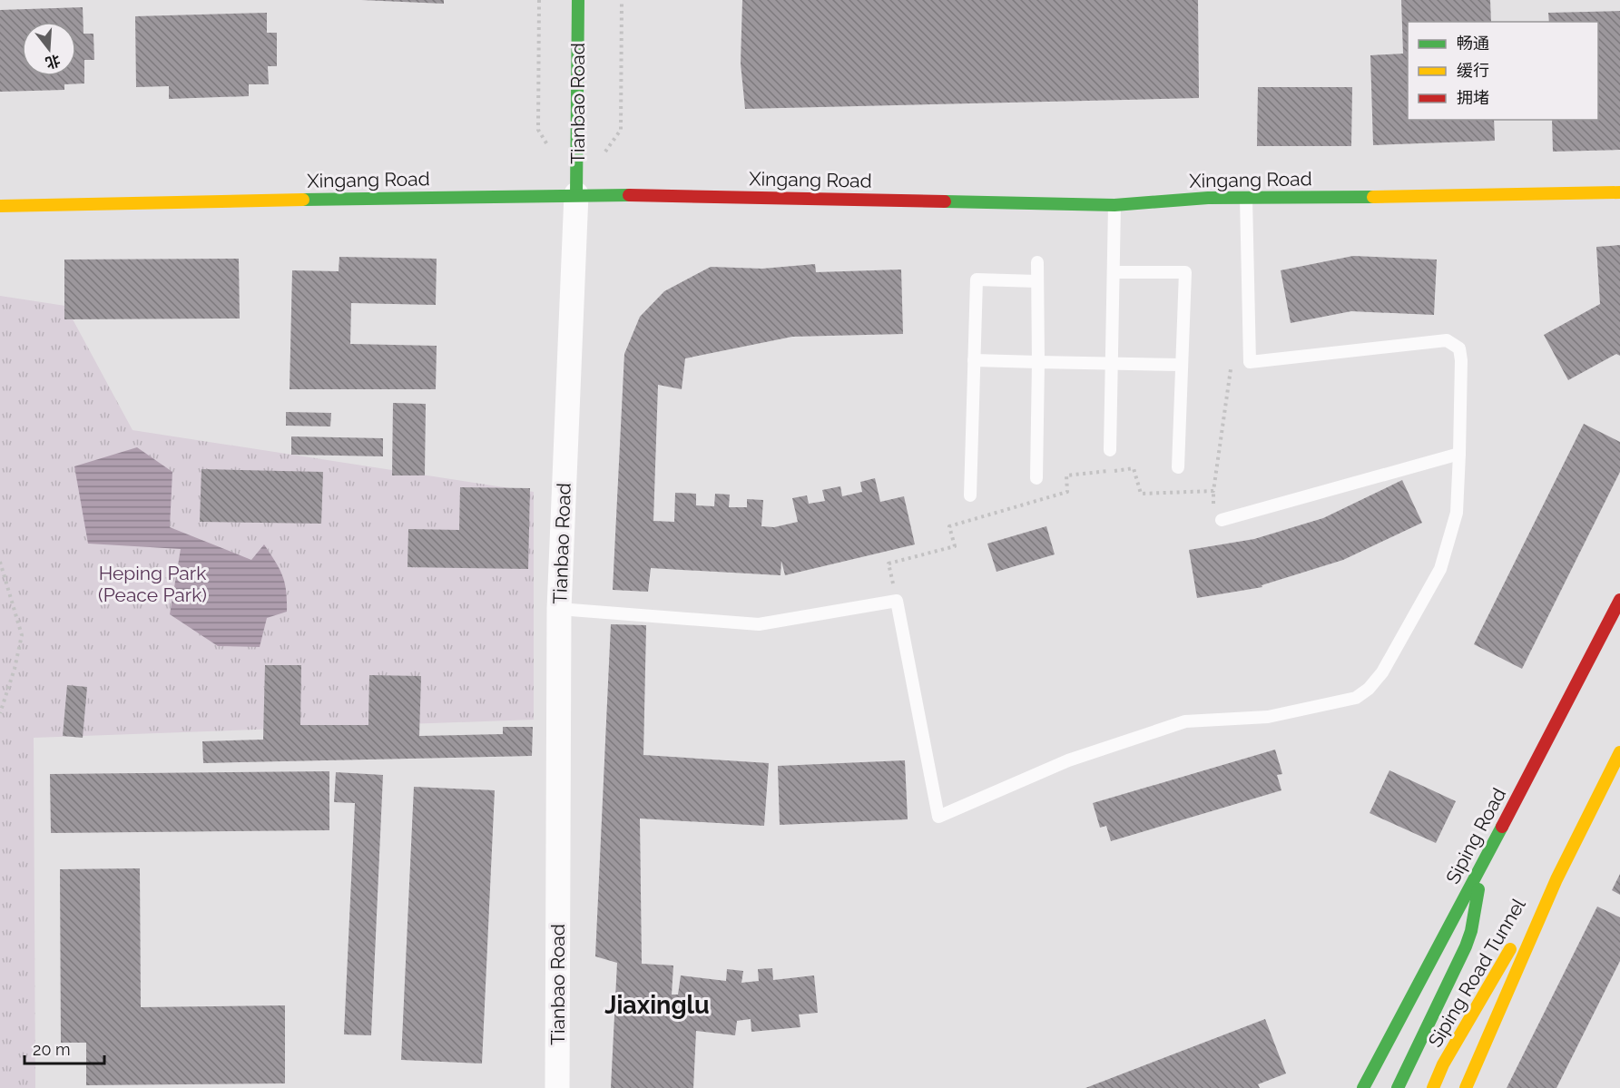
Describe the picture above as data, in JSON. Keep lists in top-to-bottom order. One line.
{"streets":{"street":["Tianbao Road","Xingang Road","Siping Road","Siping Road Tunnel"]},"crossings":[["Tianbao Road","Xingang Road"],["Siping Road","Siping Road Tunnel"]],"districts":["Jiaxinglu"],"parks":["Heping Park (Peace Park)"],"legend":["畅通","缓行","拥堵"],"scale_bar":"20 m","north":"bottom"}
